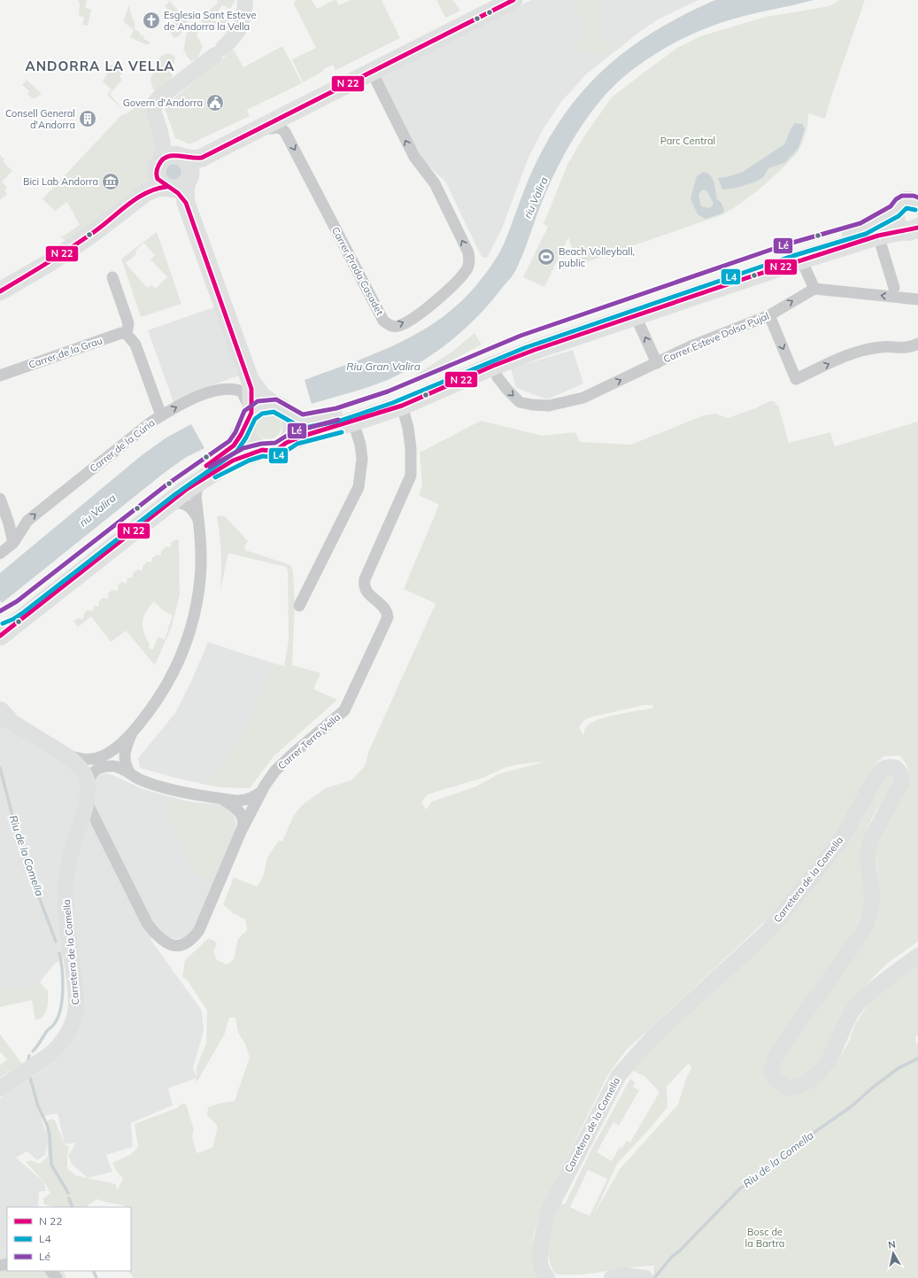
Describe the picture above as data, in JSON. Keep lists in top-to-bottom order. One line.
{"streets":{"main road":["Carretera de la Comella"],"street":["Carrer Prada Casadet","Carrer Esteve Dolsa Pujal","Carrer de la Grau","Carrer de la Cúria","Carrer Terra Vella"]},"crossings":[["Carrer Terra Vella","Carretera de la Comella"]],"one_way":["Carrer Esteve Dolsa Pujal","Carrer de la Cúria"],"districts":["ANDORRA LA VELLA"],"water":["riu Valira","Riu Gran Valira","Riu de la Comella"],"parks":["Parc Central","Bosc de la Bartra"],"places":{"church":["Esglesia Sant Esteve de Andorra la Vella"],"public building":["Govern d'Andorra"],"building":["Consell General d'Andorra"],"museum":["Bici Lab Andorra"],"sports":["Beach Volleyball, public"]},"lines":["transit line Lé","transit line L4"],"legend":["N 22","L4","Lé"],"north":"top"}
